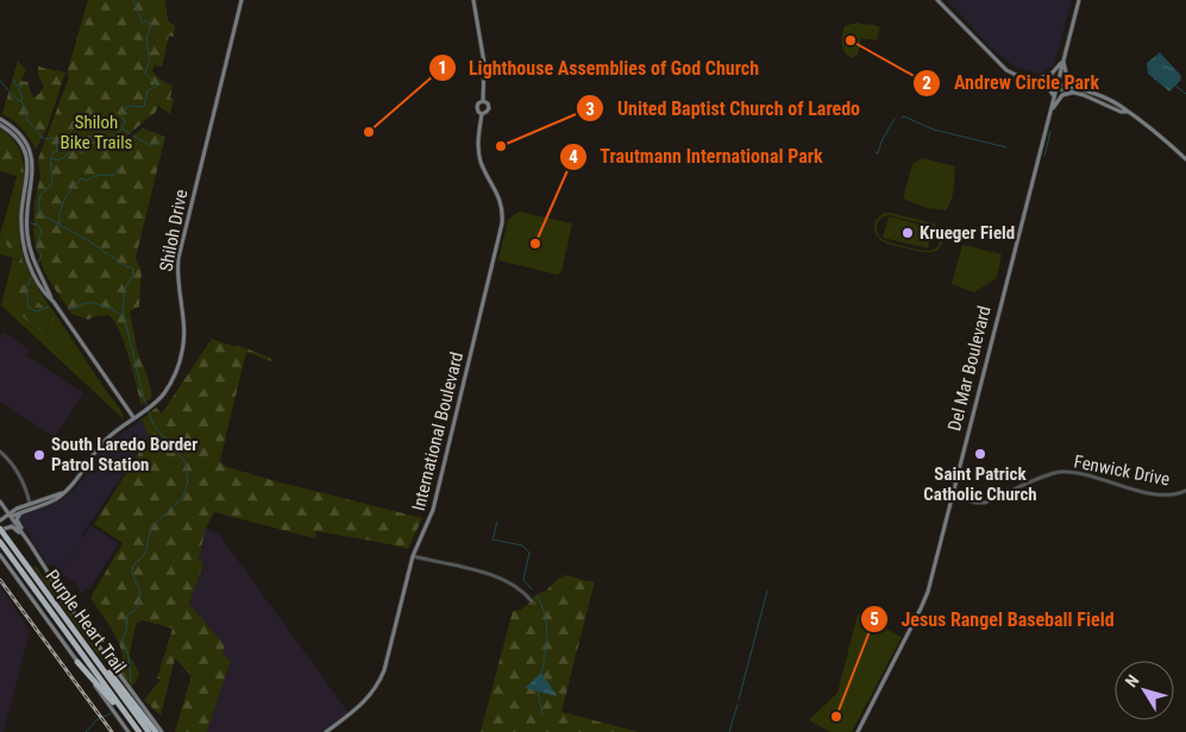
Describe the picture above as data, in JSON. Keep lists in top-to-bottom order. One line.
{"streets":{"highway":["Purple Heart Trail"],"main road":["Shiloh Drive","Del Mar Boulevard","International Boulevard"],"street":["Fenwick Drive"]},"crossings":[["Del Mar Boulevard","Fenwick Drive"]],"parks":["Shiloh Bike Trails"],"places":["Andrew Circle Park","Lighthouse Assemblies of God Church","United Baptist Church of Laredo","Krueger Field","Trautmann International Park","Saint Patrick Catholic Church","South Laredo Border Patrol Station","Jesus Rangel Baseball Field"],"north":"top left"}
